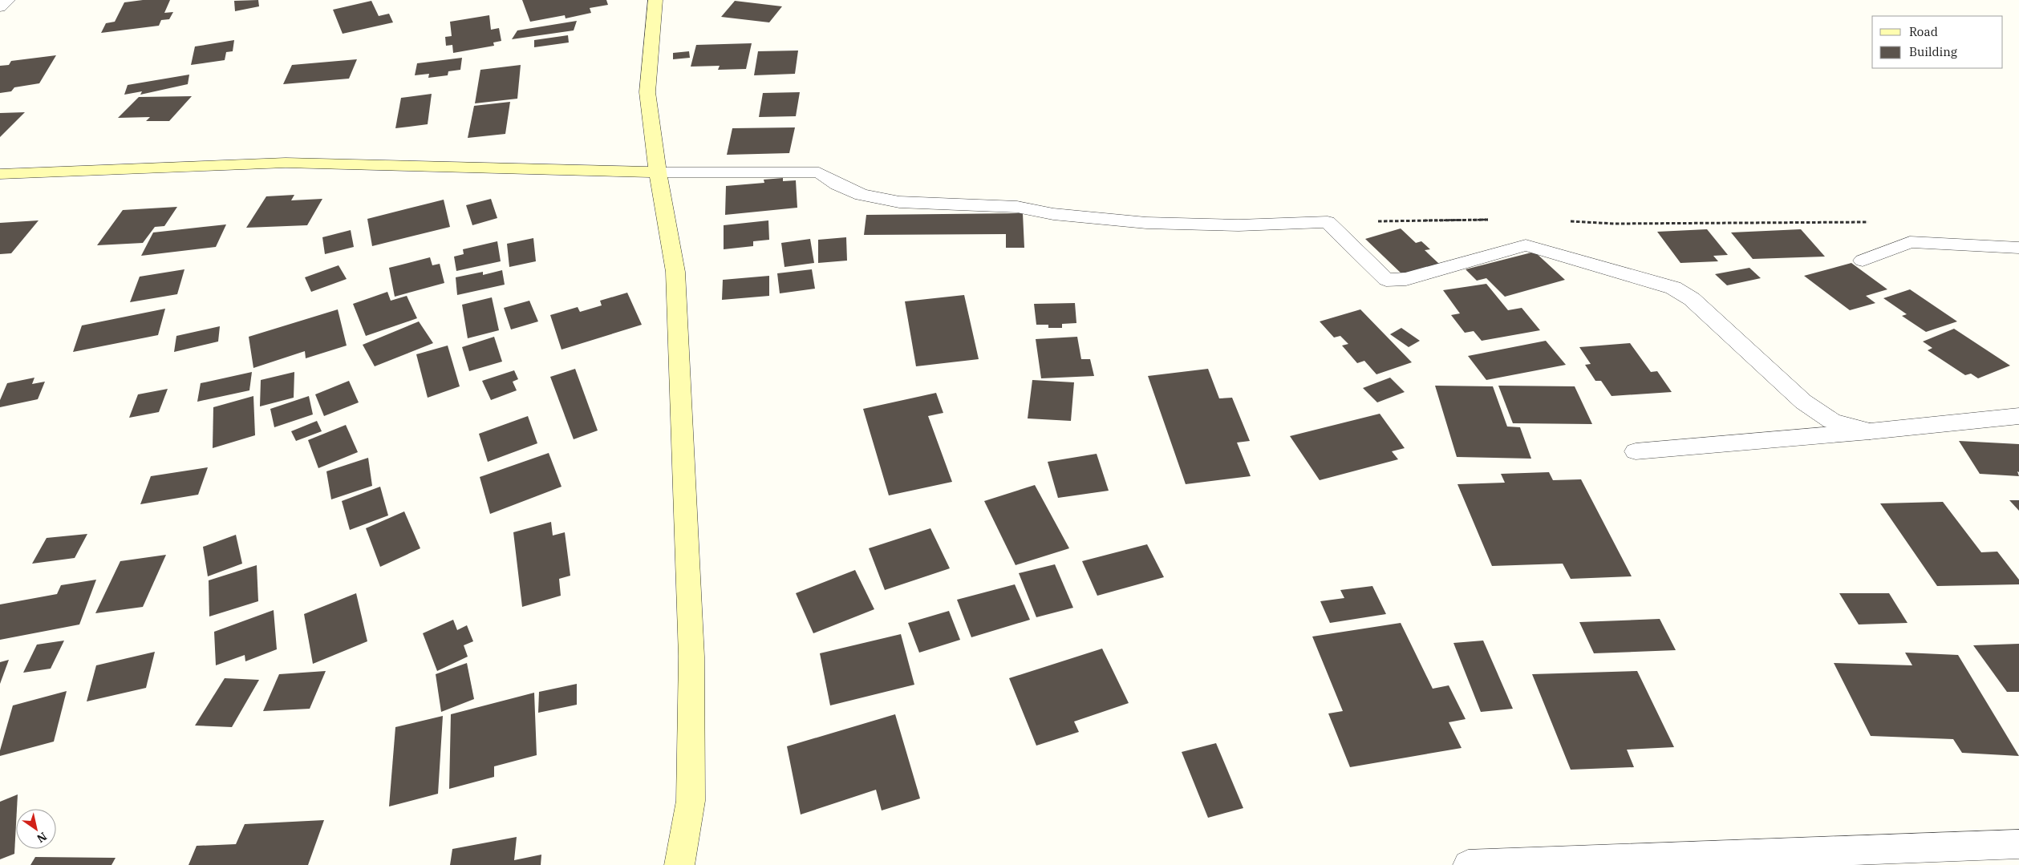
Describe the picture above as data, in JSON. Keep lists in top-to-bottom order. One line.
{"legend":["Road","Building"],"north":"bottom right"}
